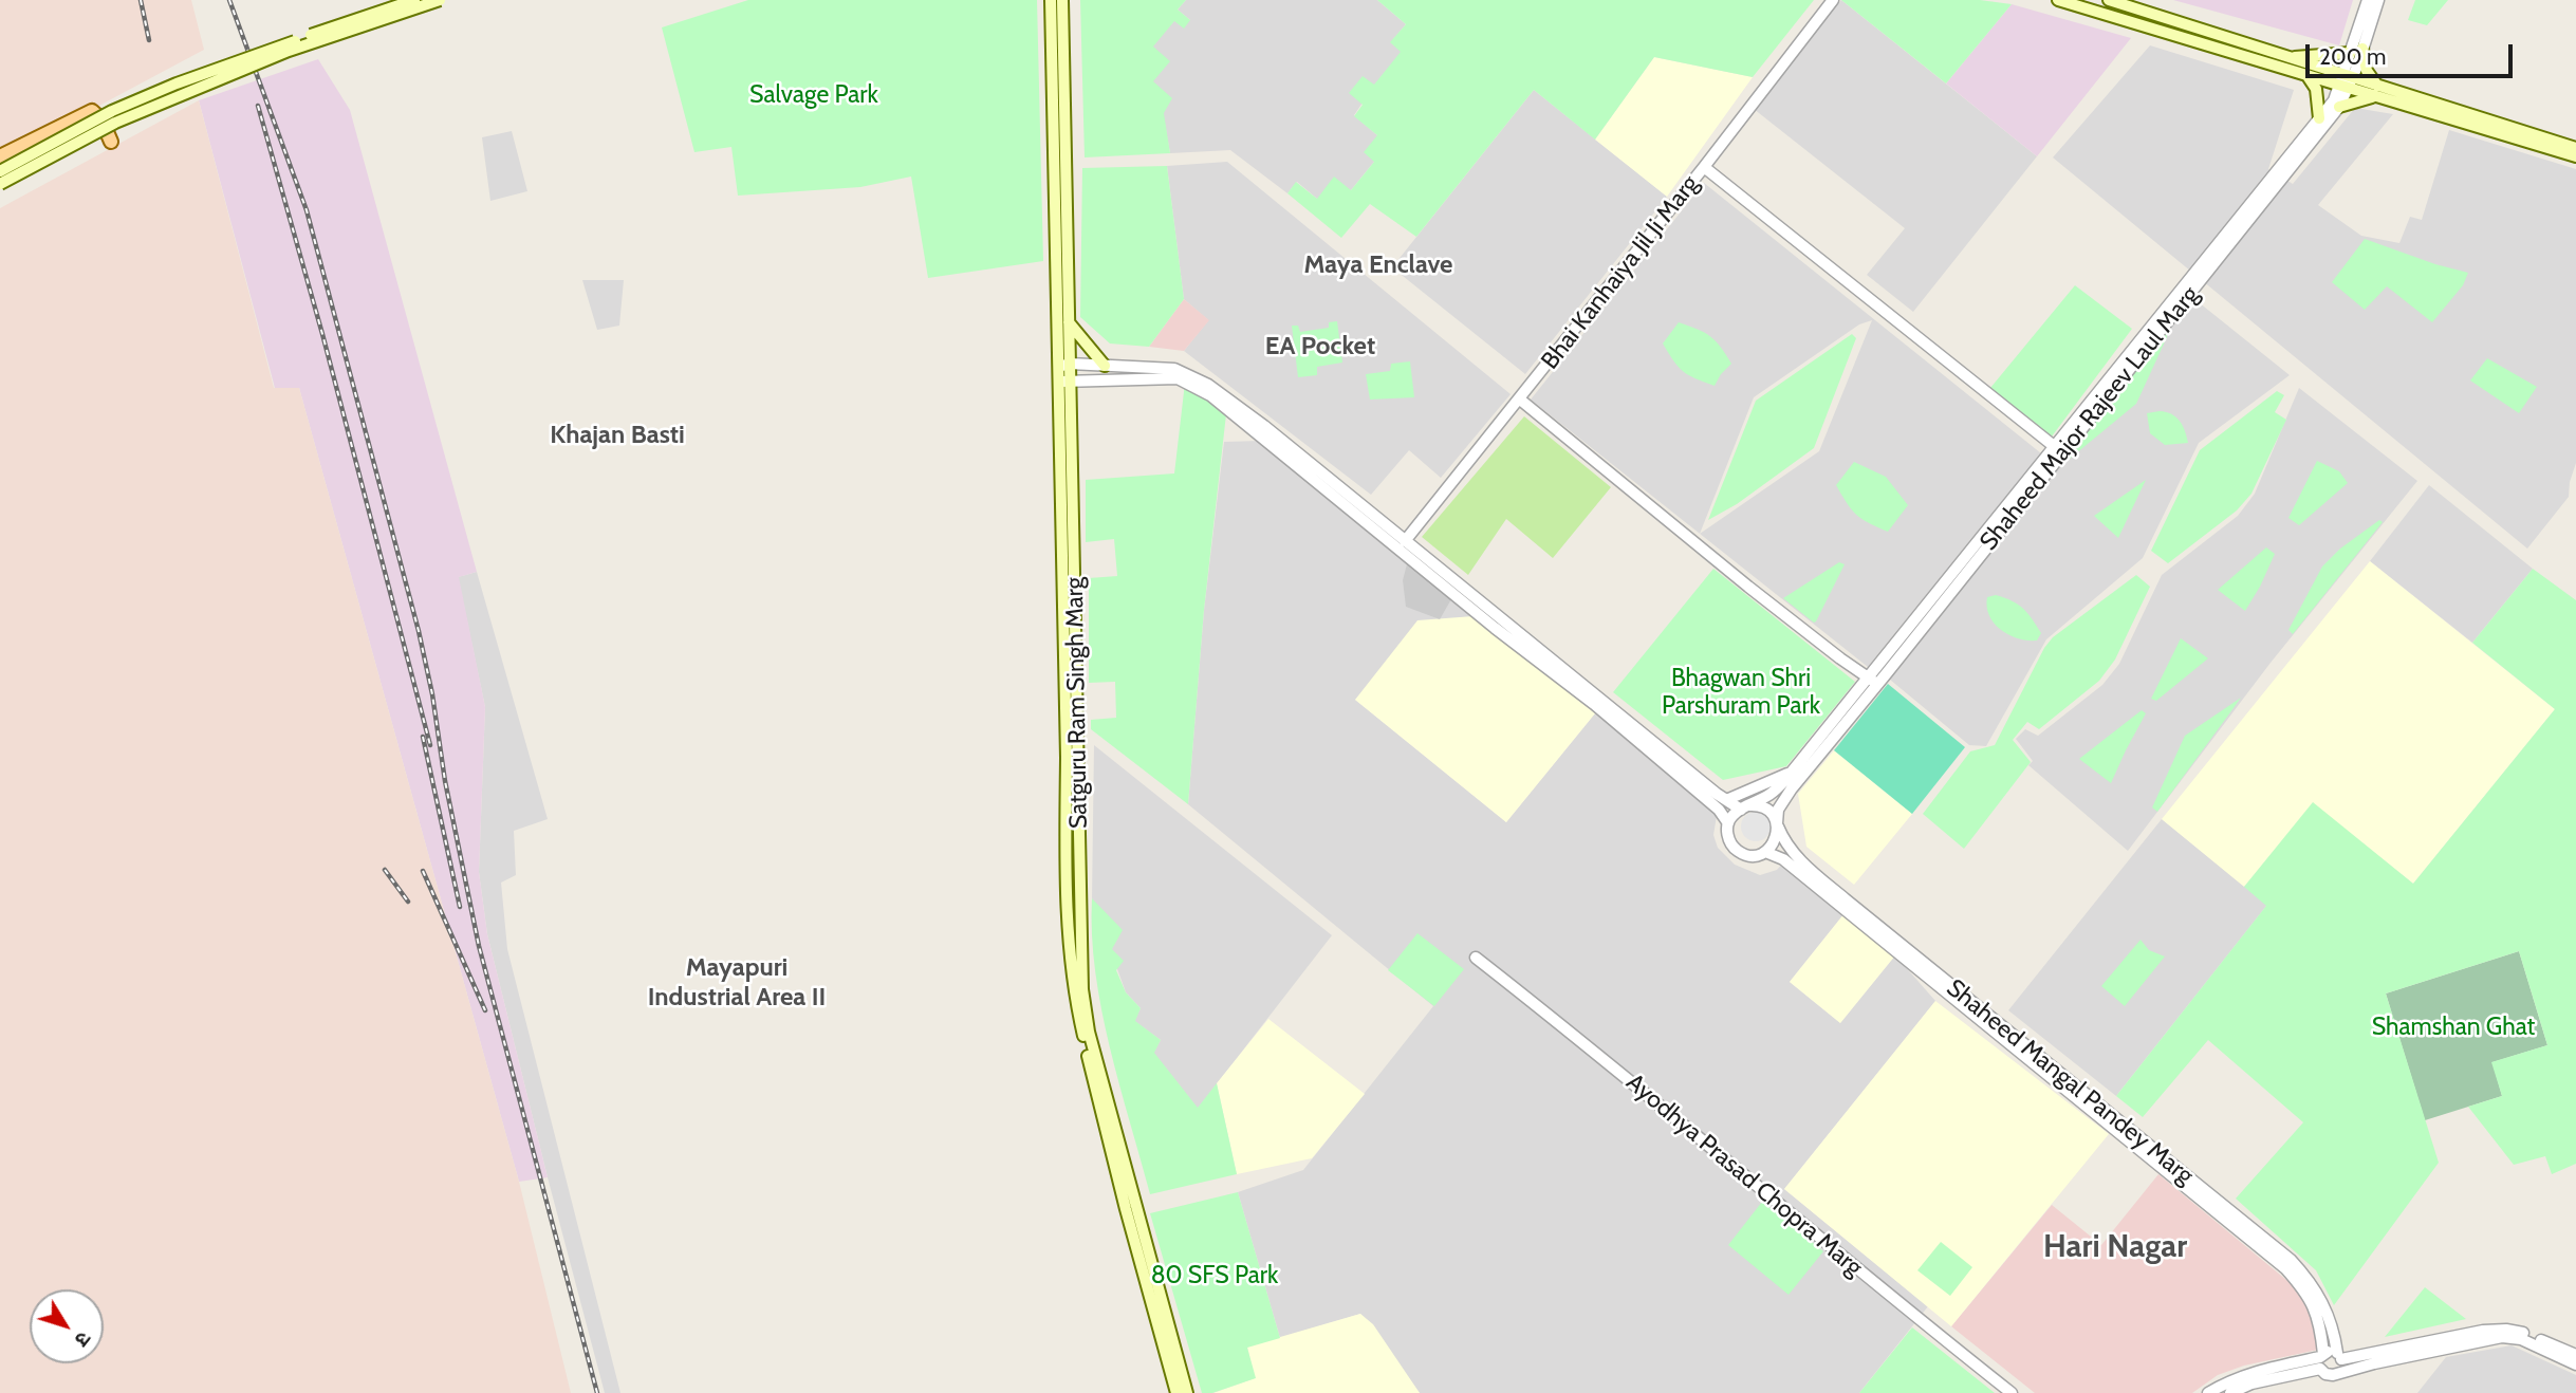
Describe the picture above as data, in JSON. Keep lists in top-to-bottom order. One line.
{"streets":{"main road":["Satguru Ram Singh Marg"],"street":["Bhai Kanhaiya Jil Ji Marg","Shaheed Major Rajeev Laul Marg","Shaheed Mangal Pandey Marg","Ayodhya Prasad Chopra Marg"]},"crossings":[["Shaheed Major Rajeev Laul Marg","Shaheed Mangal Pandey Marg"]],"districts":["Maya Enclave","EA Pocket","Khajan Basti","Mayapuri Industrial Area II","Hari Nagar"],"parks":["Salvage Park","Bhagwan Shri Parshuram Park","Shamshan Ghat","80 SFS Park"],"scale_bar":"200 m","north":"bottom right"}
